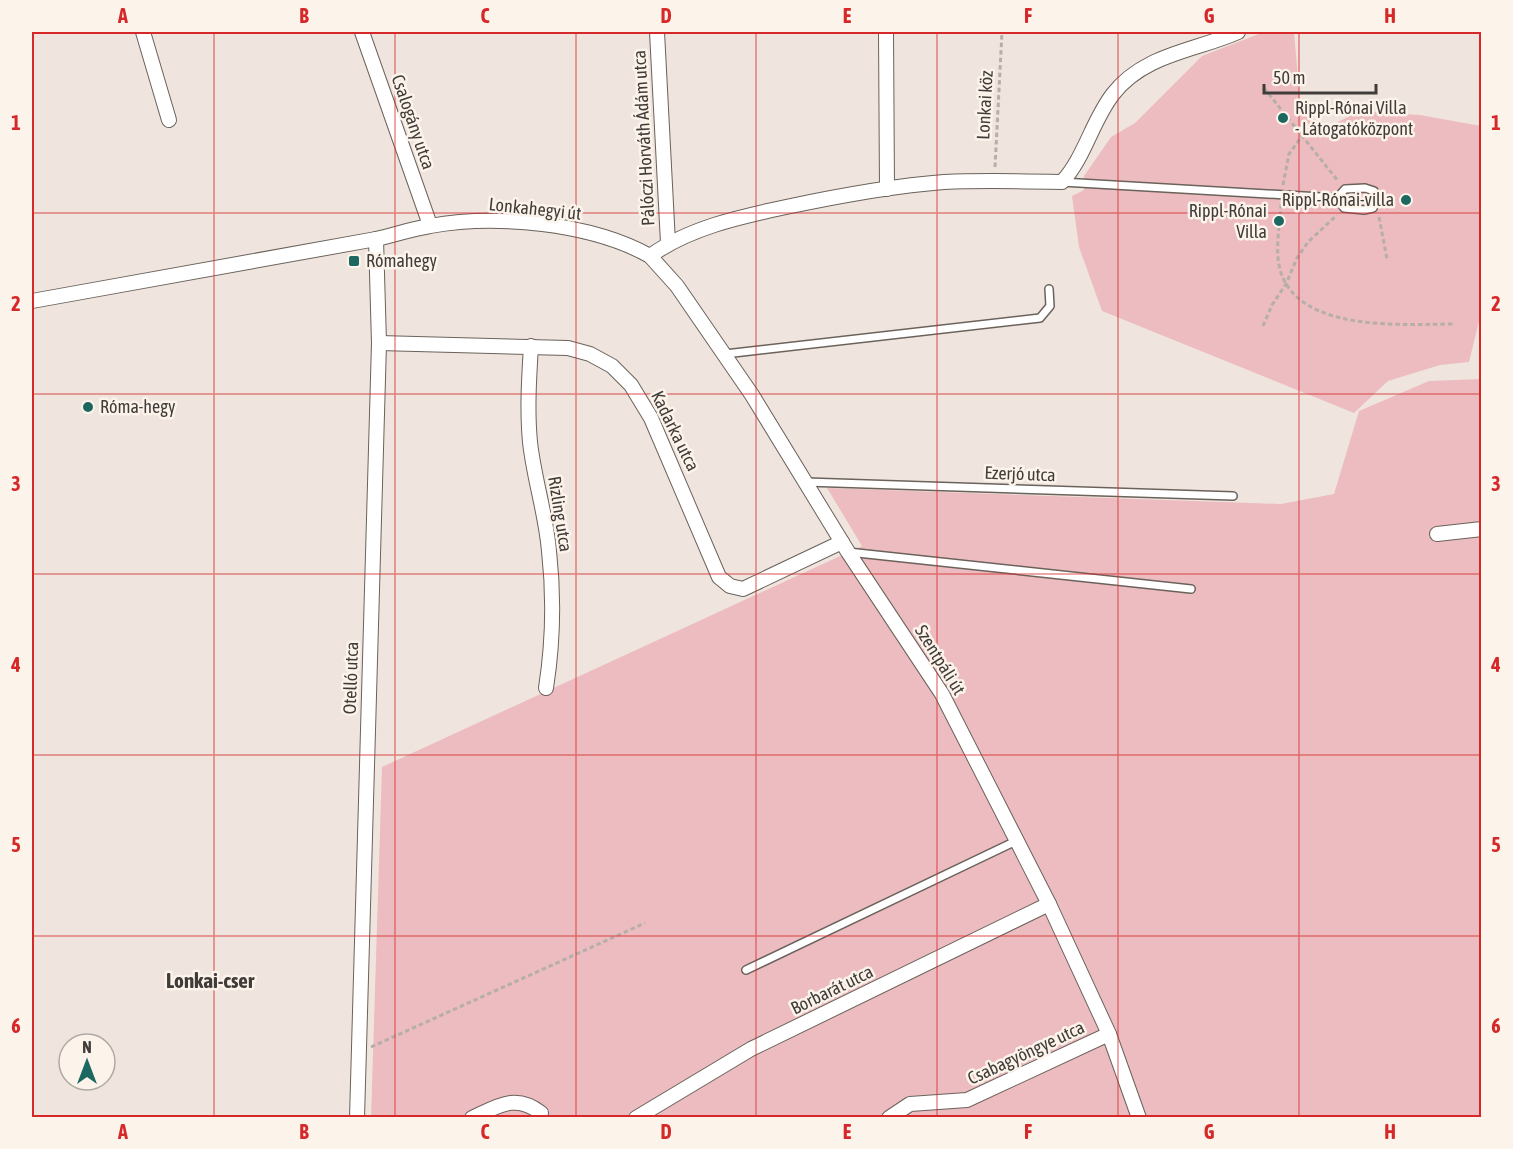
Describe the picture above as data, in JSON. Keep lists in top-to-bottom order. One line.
{"streets":{"street":["Csalogány utca","Pálóczi Horváth Ádám utca","Lonkahegyi út","Kadarka utca","Rizling utca","Szentpáli út","Otelló utca","Borbarát utca","Csabagyöngye utca"],"lane":["Ezerjó utca"],"path":["Lonkai köz"]},"crossings":[["Csalogány utca","Lonkahegyi út"],["Lonkahegyi út","Szentpáli út"],["Lonkahegyi út","Otelló utca"],["Kadarka utca","Rizling utca"],["Kadarka utca","Szentpáli út"],["Kadarka utca","Otelló utca"],["Ezerjó utca","Szentpáli út"],["Szentpáli út","Borbarát utca"],["Szentpáli út","Csabagyöngye utca"]],"districts":["Lonkai-cser"],"places":{"other":["Rippl-Rónai Villa - Látogatóközpont","Rippl-Rónai-villa","Rippl-Rónai Villa","Róma-hegy"],"transit":["Rómahegy"]},"scale_bar":"50 m","north":"top","grid":{"columns":["A","B","C","D","E","F","G","H"],"rows":["1","2","3","4","5","6"]}}
